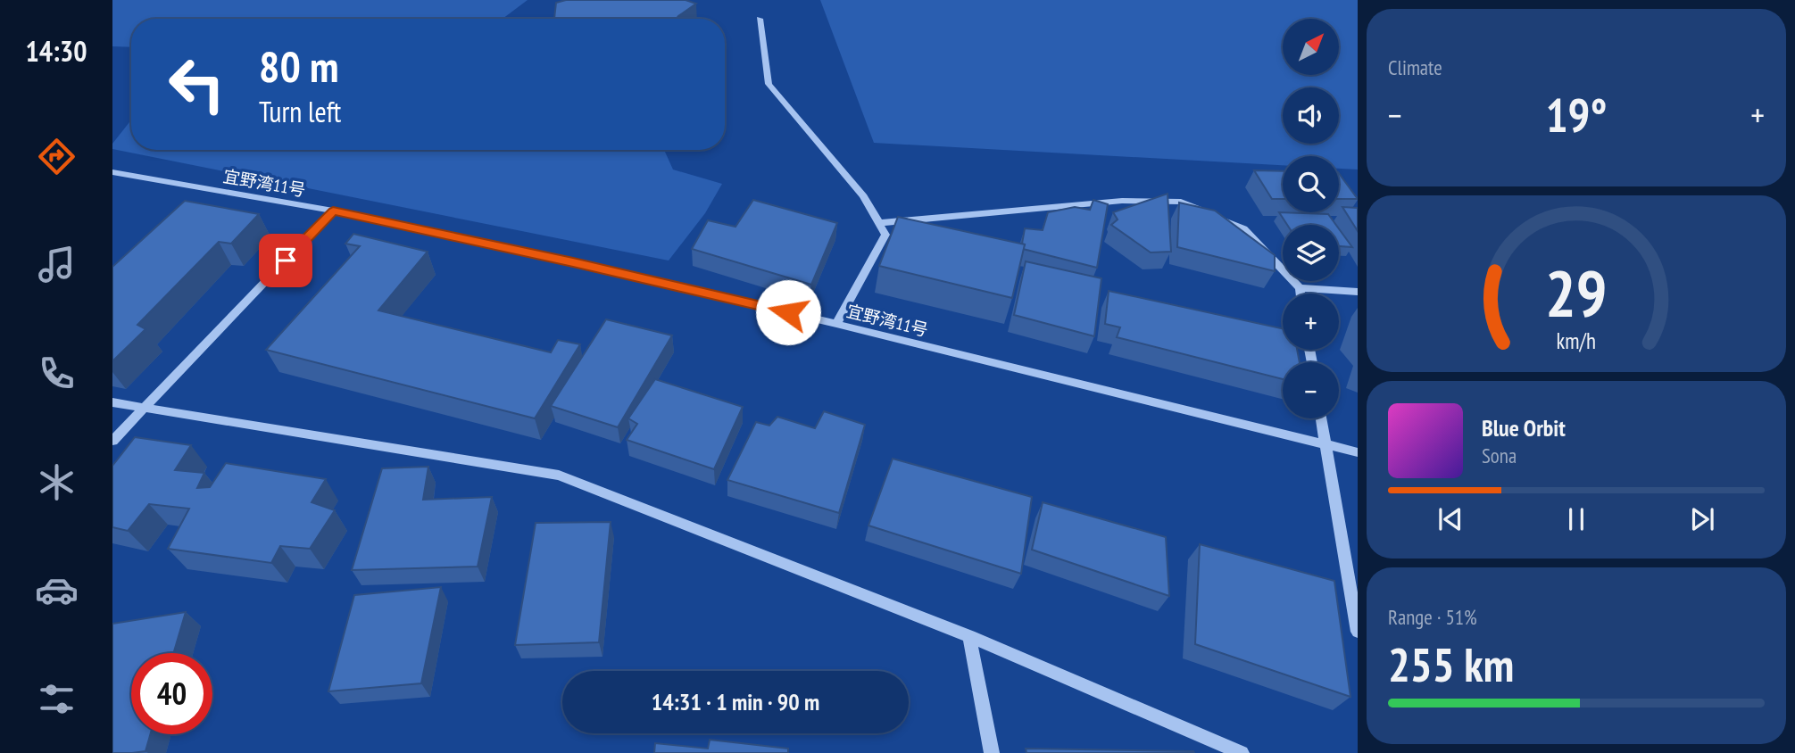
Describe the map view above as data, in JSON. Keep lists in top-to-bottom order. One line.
{"streets":{"street":["宜野湾11号"]},"north":"top right","page":{"tabs":"14:30","tile":["Climate",["Range · 51%","255 km"]],"map_buttons":["+","−"],"turn":["80 m","Turn left"],"heat":["−","19°","+"],"song":["Blue Orbit","Sona"],"limit":"40","trip":"14:31 · 1 min · 90 m","gauge":["29","km/h"]}}
